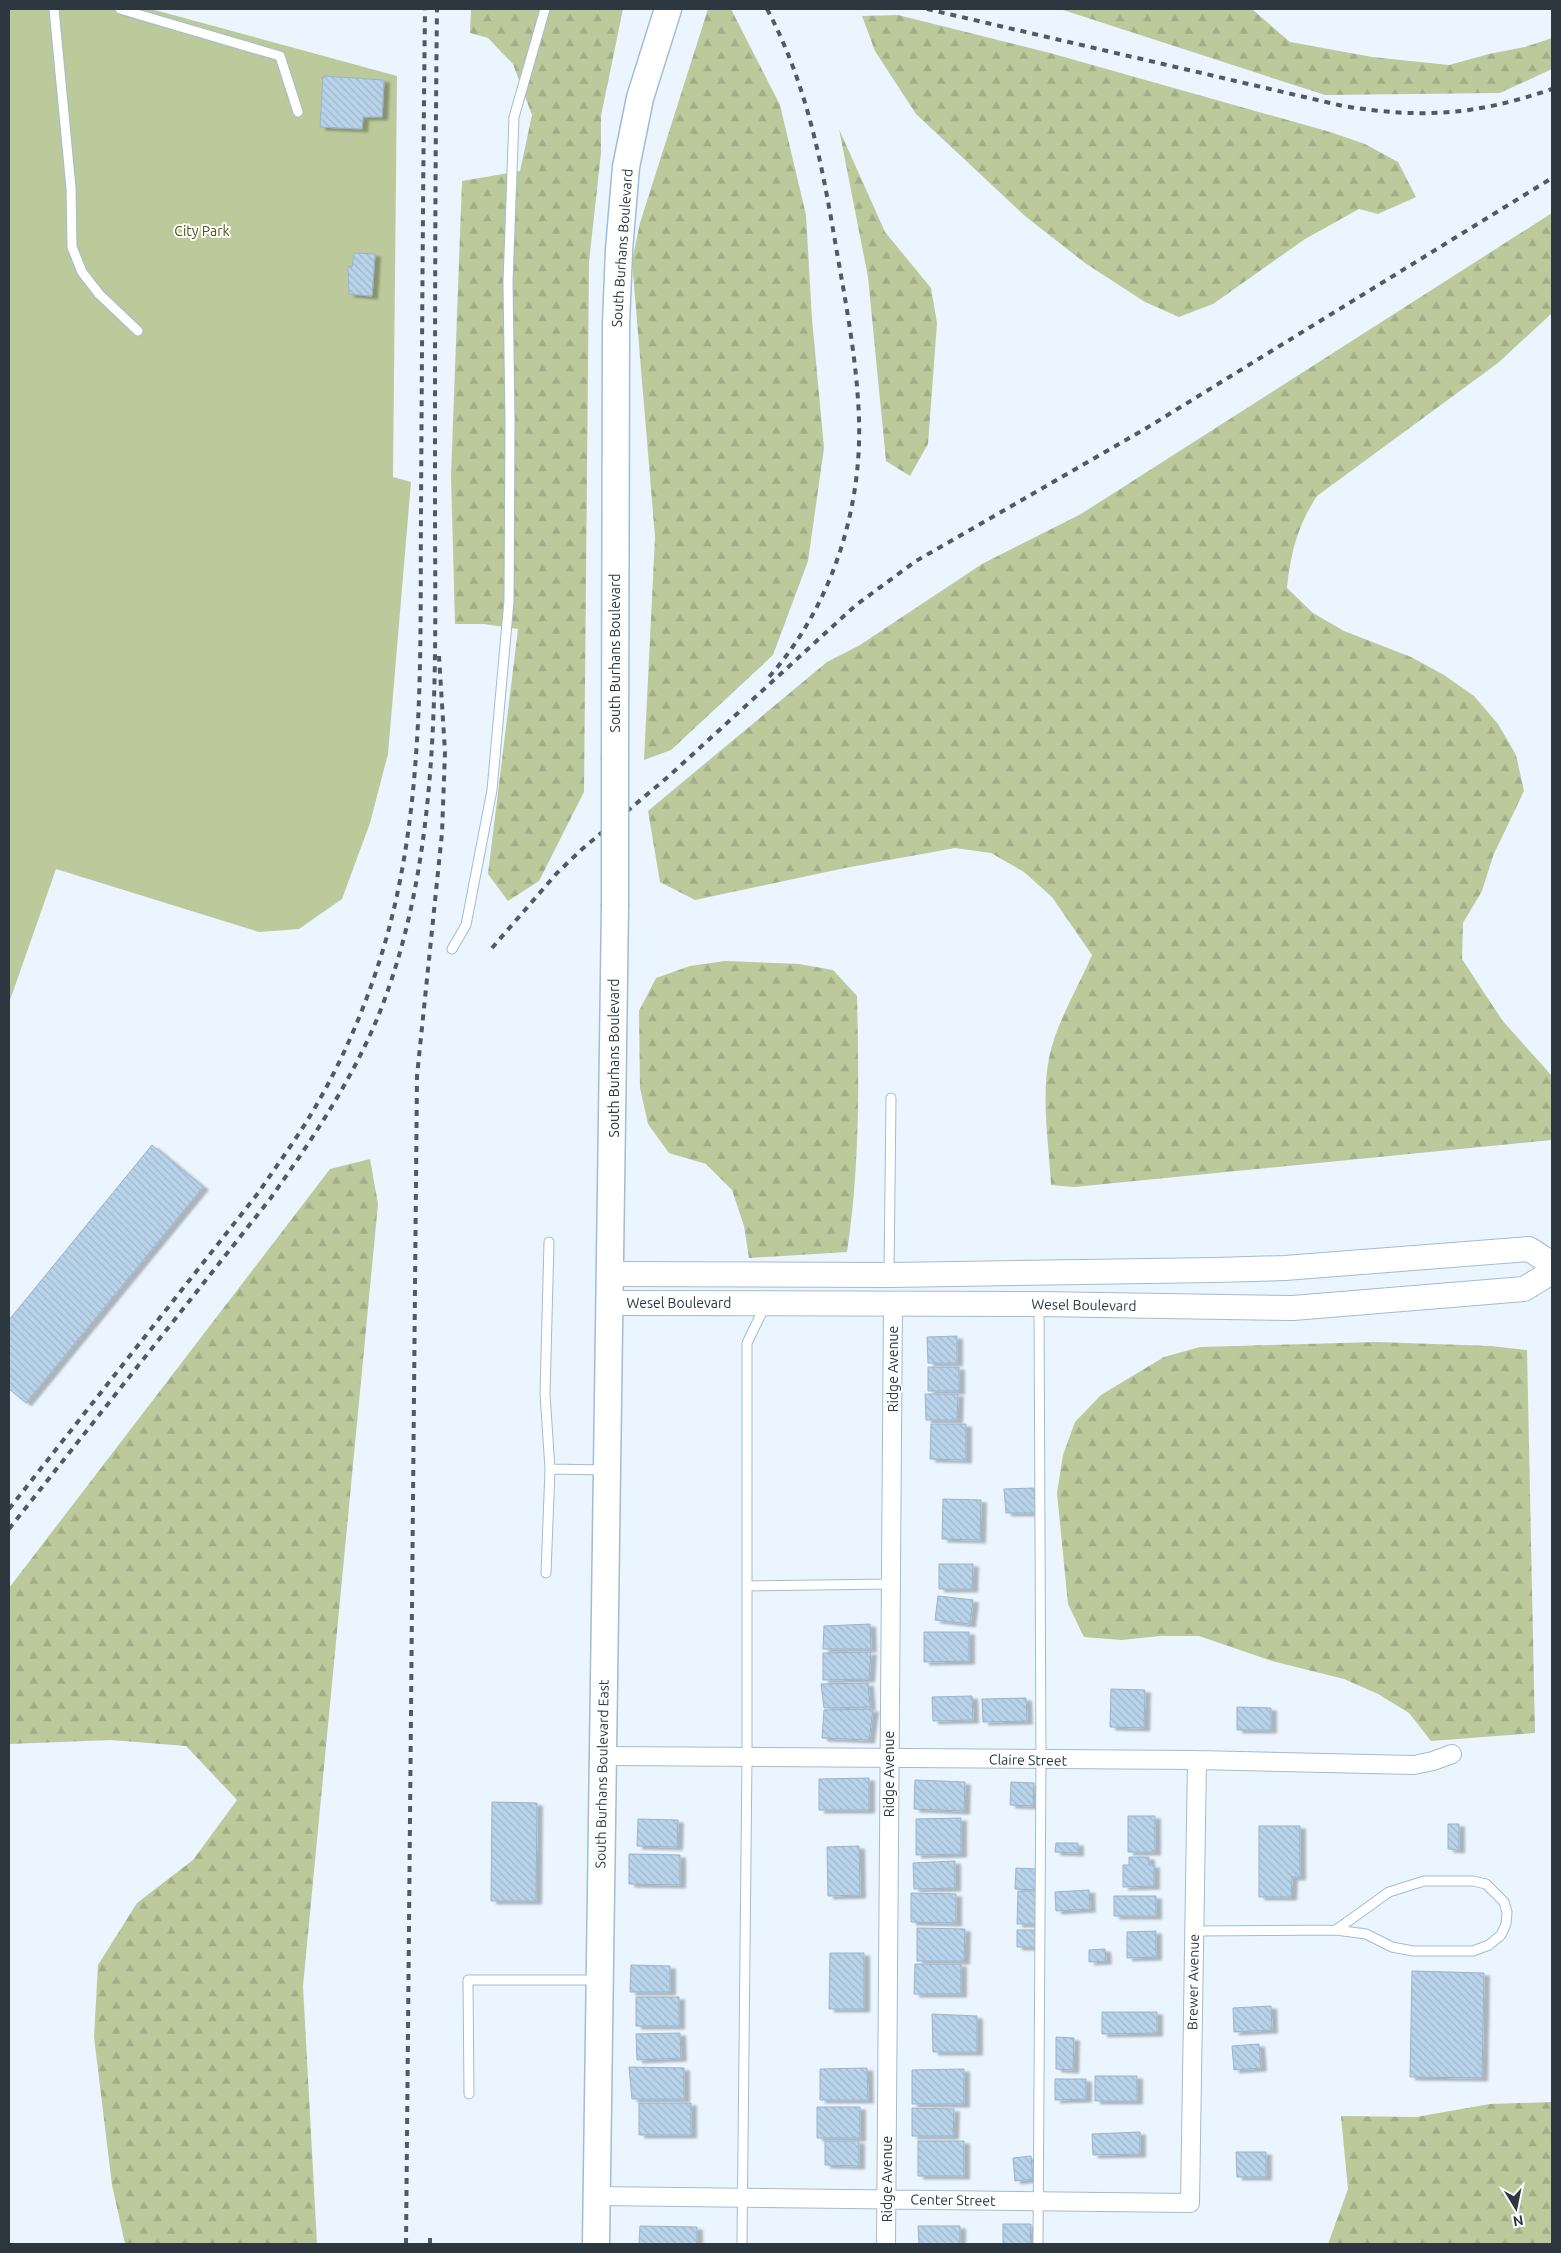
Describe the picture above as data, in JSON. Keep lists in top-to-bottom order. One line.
{"streets":{"main road":["South Burhans Boulevard","Wesel Boulevard","South Burhans Boulevard East"],"street":["Ridge Avenue","Claire Street","Brewer Avenue","Center Street"]},"crossings":[["South Burhans Boulevard","Wesel Boulevard"],["South Burhans Boulevard","South Burhans Boulevard East"],["Wesel Boulevard","Ridge Avenue"],["Wesel Boulevard","South Burhans Boulevard East"],["Ridge Avenue","Claire Street"],["Ridge Avenue","Center Street"],["Claire Street","South Burhans Boulevard East"],["Claire Street","Brewer Avenue"],["South Burhans Boulevard East","Center Street"],["Brewer Avenue","Center Street"]],"parks":["City Park"],"north":"bottom"}
